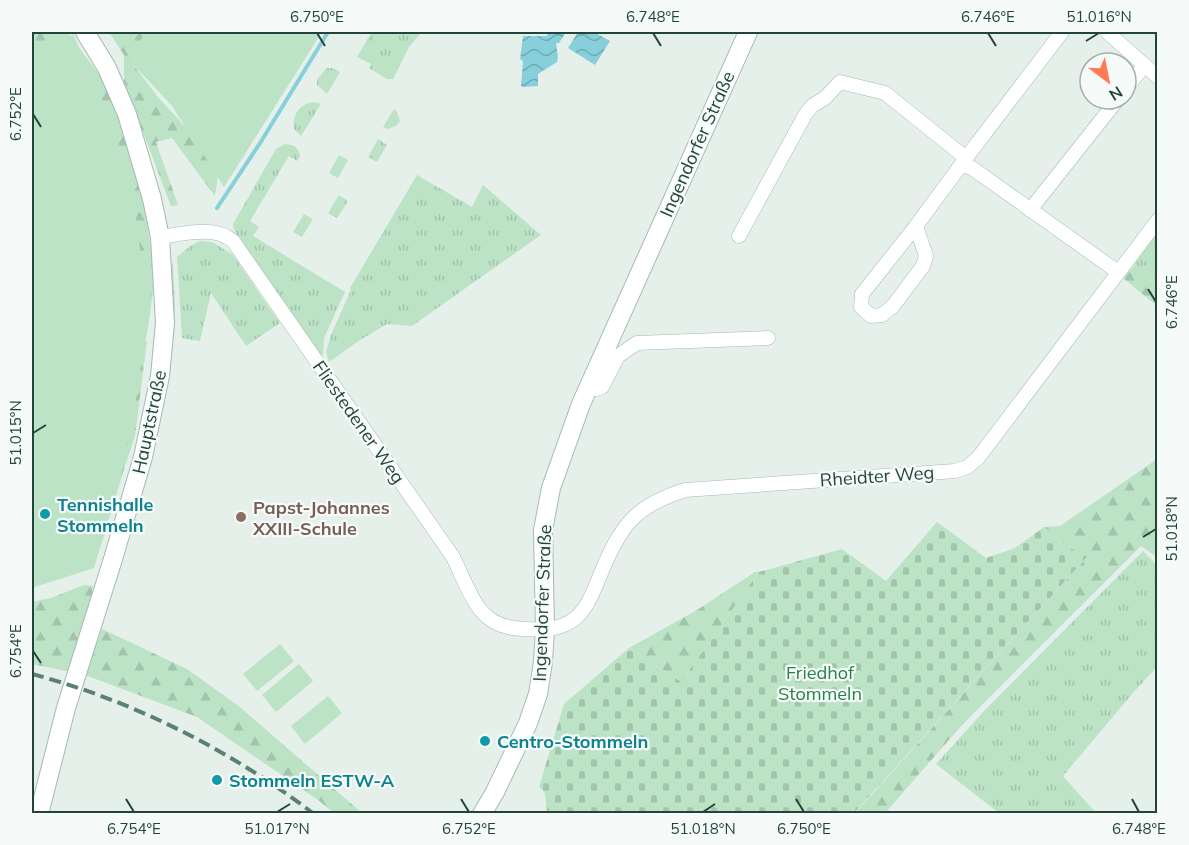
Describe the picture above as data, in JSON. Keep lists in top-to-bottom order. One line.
{"streets":{"street":["Ingendorfer Straße","Hauptstraße","Fliestedener Weg","Rheidter Weg"]},"crossings":[["Ingendorfer Straße","Fliestedener Weg"],["Ingendorfer Straße","Rheidter Weg"],["Hauptstraße","Fliestedener Weg"],["Fliestedener Weg","Rheidter Weg"]],"parks":["Friedhof Stommeln"],"places":["Tennishalle Stommeln","Papst-Johannes XXIII-Schule","Centro-Stommeln","Stommeln ESTW-A"],"north":"bottom right","coordinates":["6.750°E","6.748°E","6.746°E","51.016°N","6.752°E","51.015°N","51.018°N","6.754°E","51.017°N"]}
